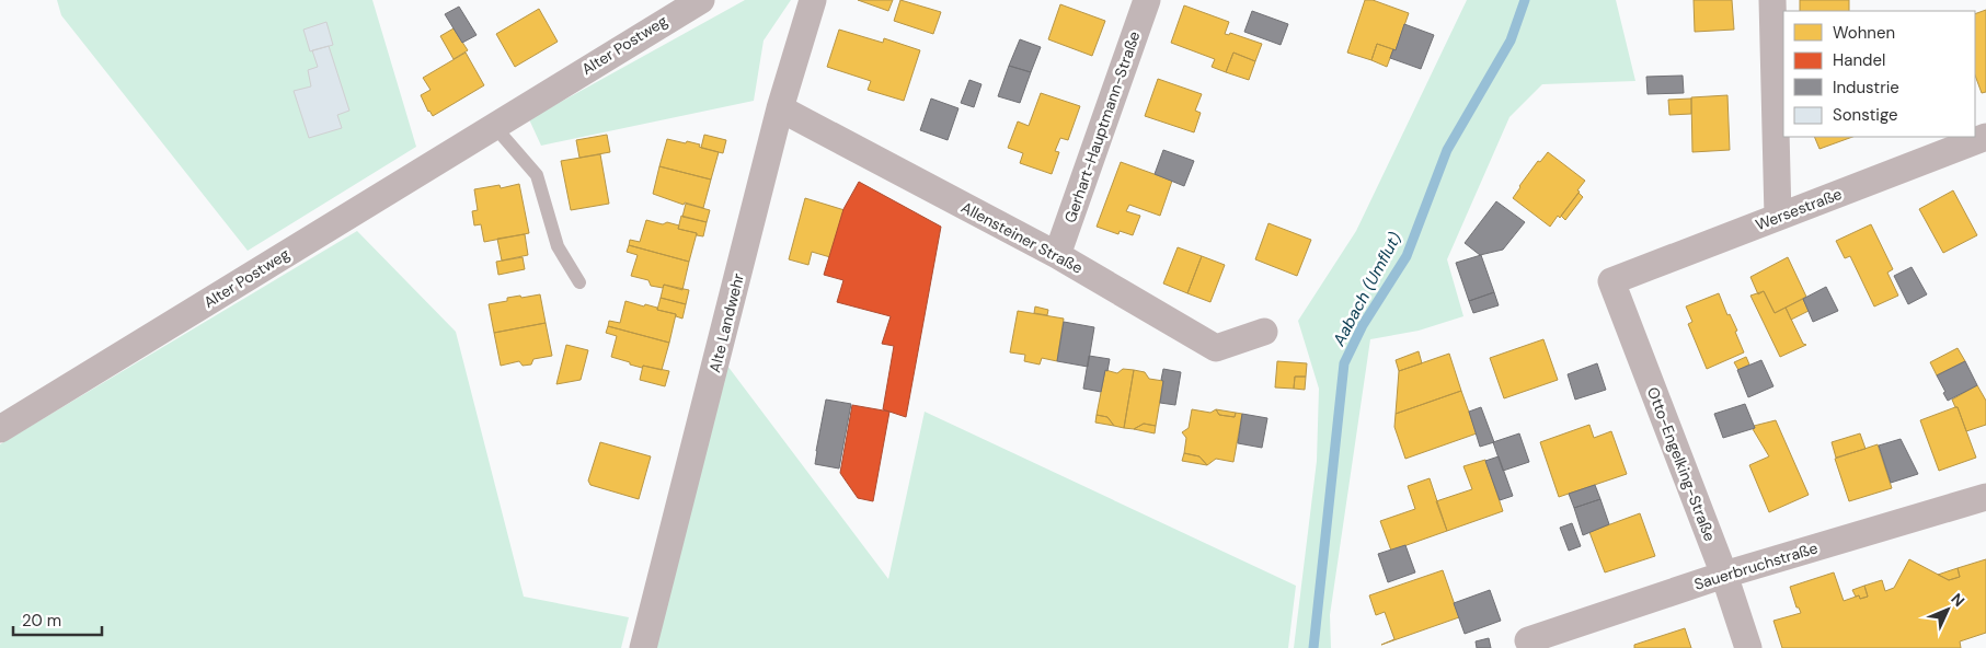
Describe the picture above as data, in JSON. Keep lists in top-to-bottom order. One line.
{"streets":{"street":["Alter Postweg","Gerhart-Hauptmann-Straße","Wersestraße","Allensteiner Straße","Alte Landwehr","Otto-Engelking-Straße","Sauerbruchstraße"]},"crossings":[["Gerhart-Hauptmann-Straße","Allensteiner Straße"],["Wersestraße","Otto-Engelking-Straße"],["Allensteiner Straße","Alte Landwehr"],["Otto-Engelking-Straße","Sauerbruchstraße"]],"water":["Aabach (Umflut)"],"legend":["Wohnen","Handel","Industrie","Sonstige"],"scale_bar":"20 m","north":"top right"}
